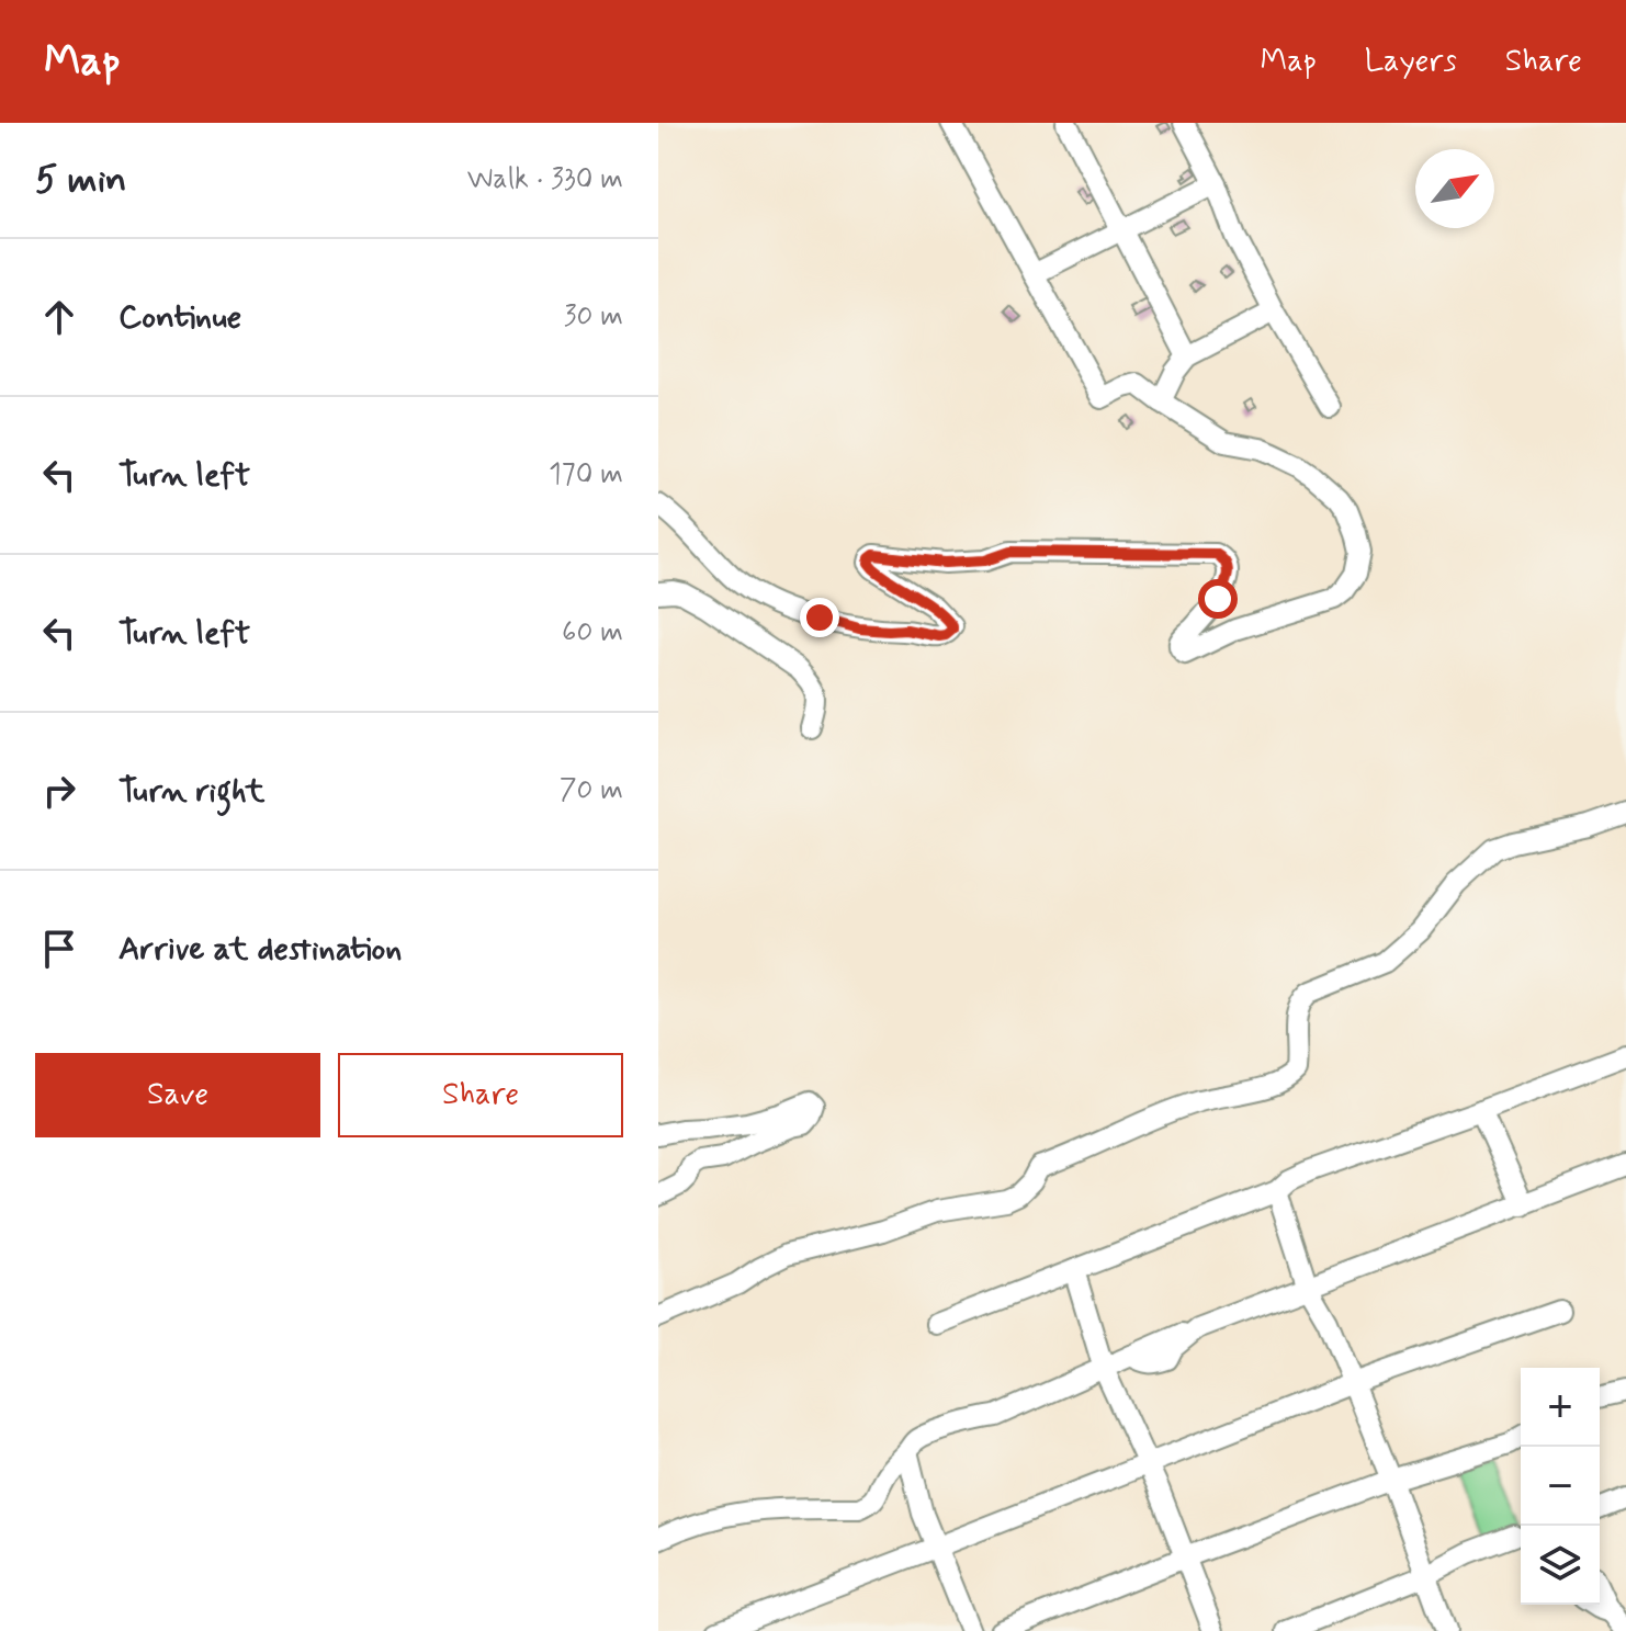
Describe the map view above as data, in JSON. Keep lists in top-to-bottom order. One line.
{"north":"top right","page":{"header":"Map","nav":["Map","Layers","Share"],"heading":["5 min","Walk · 330 m"],"list":[["Continue","30 m"],["Turn left","170 m"],["Turn left","60 m"],["Turn right","70 m"],"Arrive at destination"],"buttons":["Save","Share"],"map_buttons":["+","−"]}}
